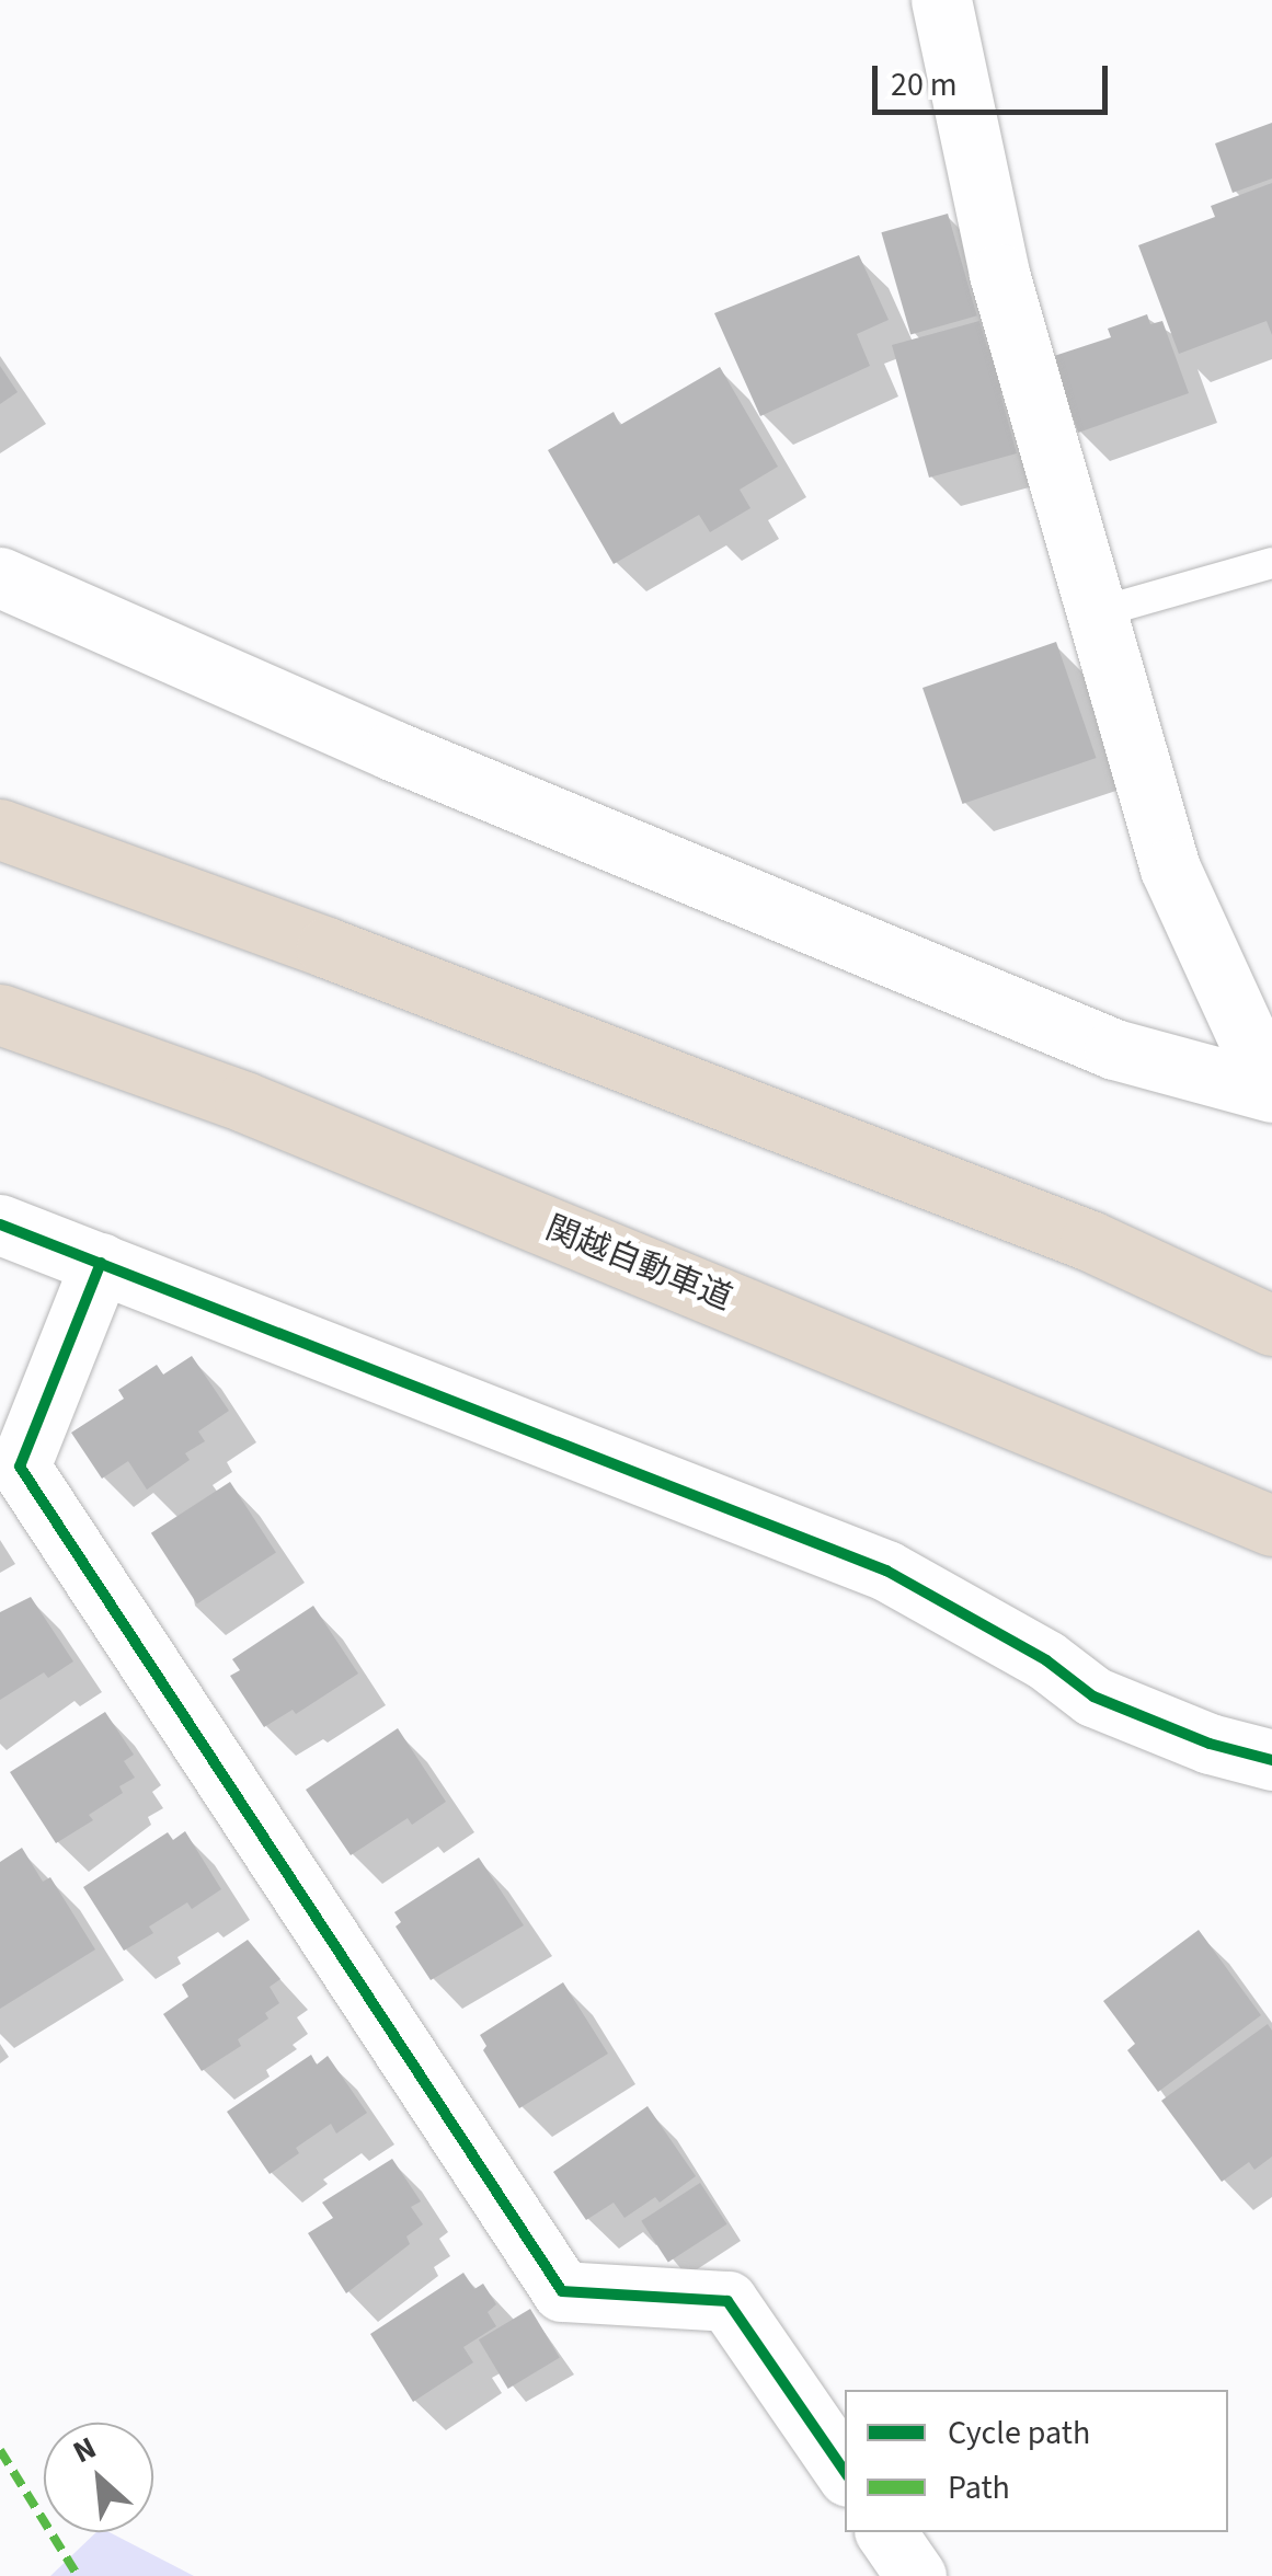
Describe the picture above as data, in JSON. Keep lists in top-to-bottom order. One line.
{"streets":{"highway":["関越自動車道"]},"legend":["Cycle path","Path"],"scale_bar":"20 m","north":"top left"}
